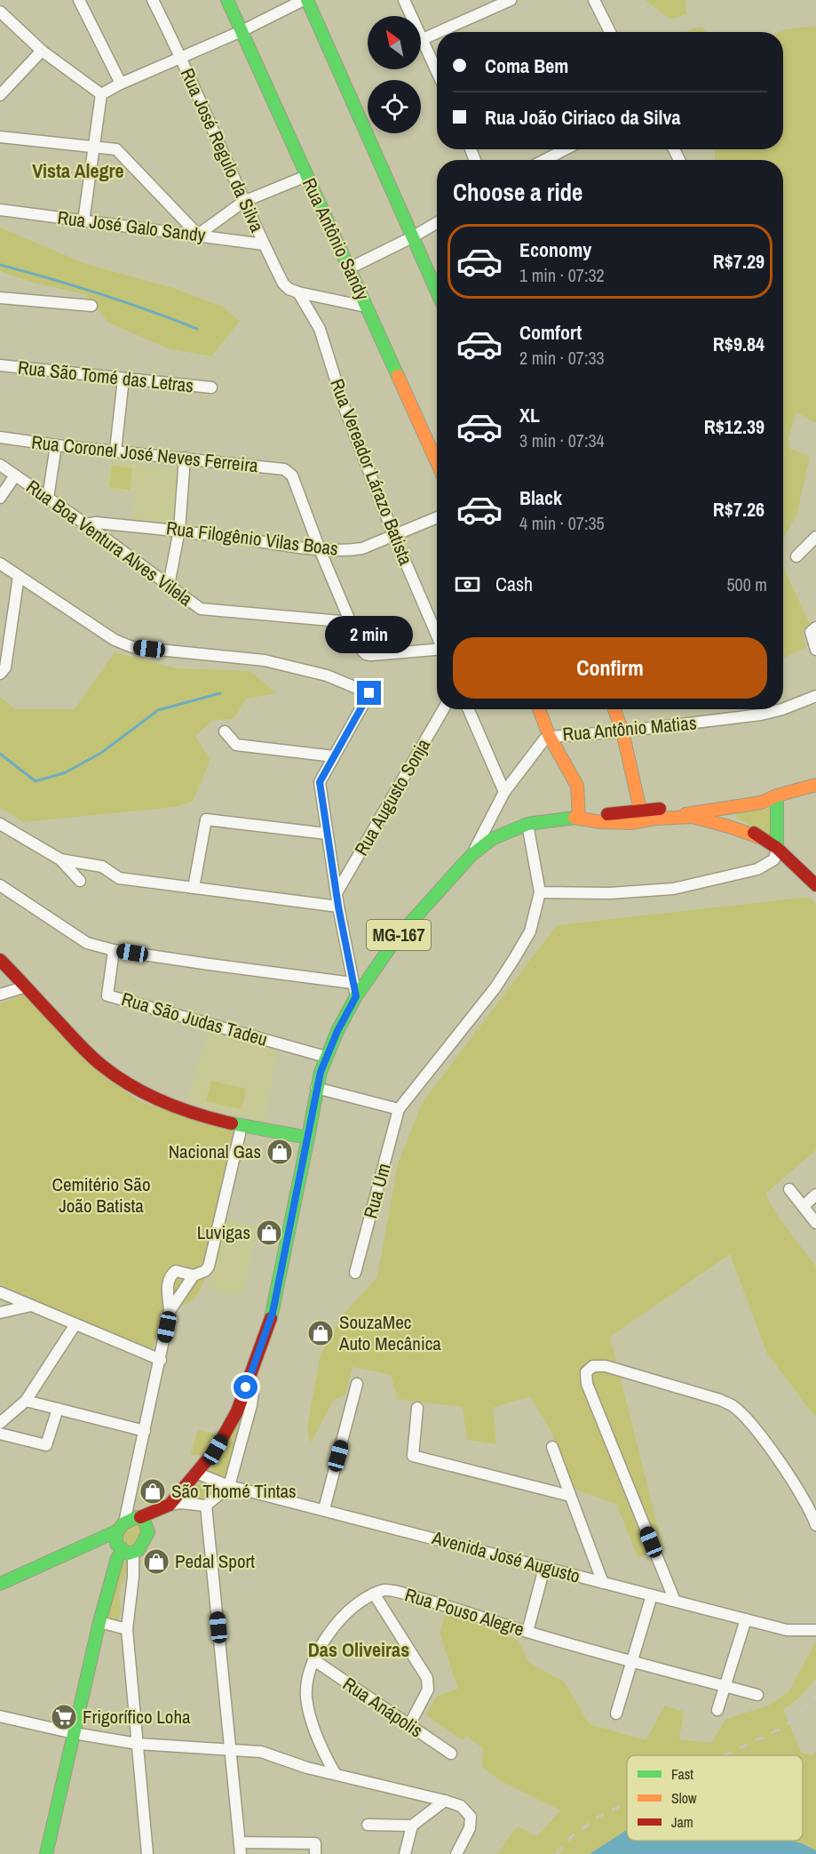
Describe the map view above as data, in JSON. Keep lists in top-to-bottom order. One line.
{"streets":{"street":["Rua José Regulo da Silva","Rua José Galo Sandy","Rua Antônio Sandy","Rua São Tomé das Letras","Rua Coronel José Neves Ferreira","Rua Vereador Lárazo Batista","Rua Filogênio Vilas Boas","Rua Boa Ventura Alves Vilela","Rua Antônio Matias","Rua Augusto Sonja","MG-167","Rua São Judas Tadeu","Rua Um","Avenida José Augusto","Rua Pouso Alegre","Rua Anápolis"]},"crossings":[["Rua José Regulo da Silva","Rua José Galo Sandy"],["Rua José Regulo da Silva","Rua Vereador Lárazo Batista"],["Rua Coronel José Neves Ferreira","Rua Filogênio Vilas Boas"],["Rua Vereador Lárazo Batista","Rua Filogênio Vilas Boas"],["Rua Filogênio Vilas Boas","Rua Boa Ventura Alves Vilela"],["Rua Antônio Matias","MG-167"],["MG-167","Rua São Judas Tadeu"]],"districts":["Vista Alegre","Das Oliveiras"],"parks":["Cemitério São João Batista"],"places":{"shop":["Nacional Gas","Luvigas","SouzaMec Auto Mecânica","São Thomé Tintas","Pedal Sport"],"supermarket":["Frigorífico Loha"]},"legend":["Fast","Slow","Jam"],"north":"top left","page":{"banner":["Coma Bem","Rua João Ciriaco da Silva"],"heading":"Choose a ride","list":[{"name":"Economy","note":"1 min · 07:32","value":"R$7.29"},{"name":"Comfort","note":"2 min · 07:33","value":"R$9.84"},{"name":"XL","note":"3 min · 07:34","value":"R$12.39"},{"name":"Black","note":"4 min · 07:35","value":"R$7.26"}],"pay":["Cash","500 m"],"bubble":"2 min","buttons":"Confirm"}}
